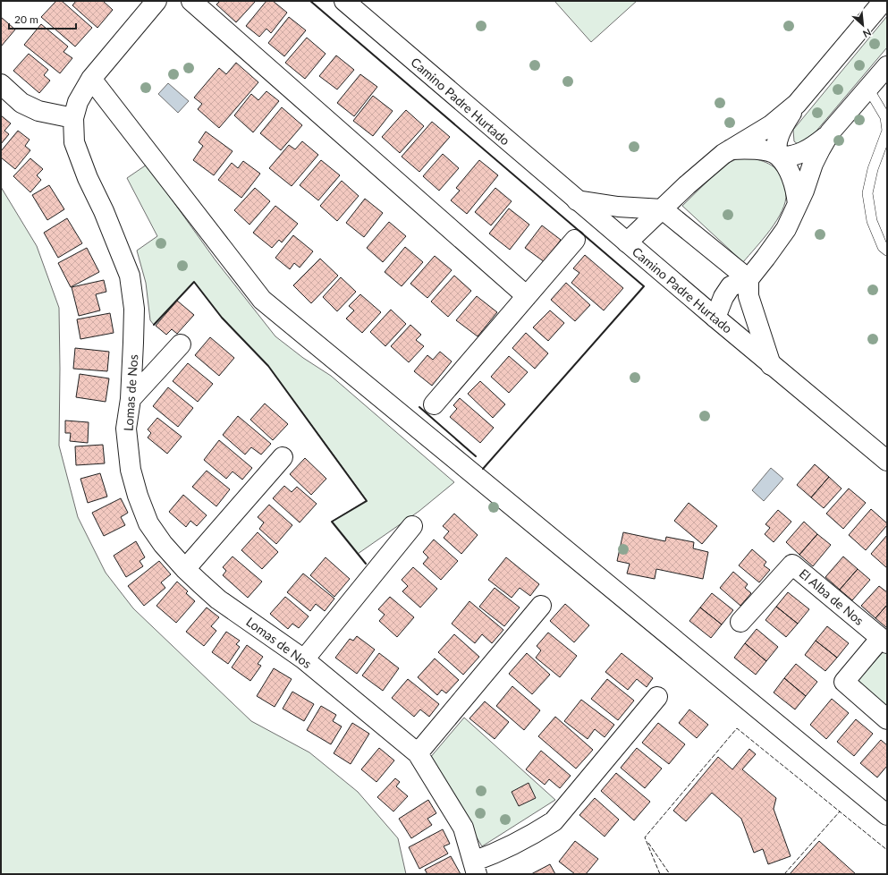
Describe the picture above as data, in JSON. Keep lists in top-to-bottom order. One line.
{"streets":{"street":["Camino Padre Hurtado","Lomas de Nos","El Alba de Nos"]},"scale_bar":"20 m","north":"bottom right"}
